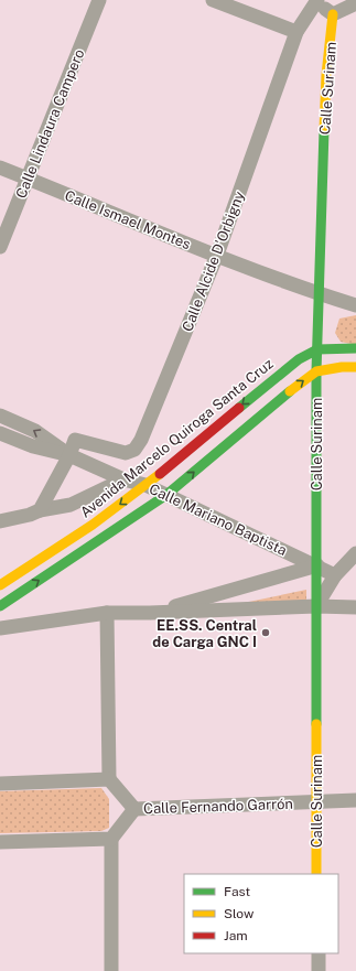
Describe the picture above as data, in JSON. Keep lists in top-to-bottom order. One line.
{"streets":{"main road":["Calle Surinam","Avenida Marcelo Quiroga Santa Cruz"],"street":["Calle Lindaura Campero","Calle Ismael Montes","Calle Alcide D'Orbigny","Calle Mariano Baptista","Calle Fernando Garrón"]},"crossings":[["Calle Surinam","Calle Ismael Montes"],["Calle Surinam","Avenida Marcelo Quiroga Santa Cruz"],["Calle Surinam","Calle Mariano Baptista"],["Calle Surinam","Calle Fernando Garrón"],["Calle Lindaura Campero","Calle Ismael Montes"],["Calle Ismael Montes","Calle Alcide D'Orbigny"],["Calle Alcide D'Orbigny","Calle Mariano Baptista"],["Avenida Marcelo Quiroga Santa Cruz","Calle Mariano Baptista"]],"places":["EE.SS. Central de Carga GNC I"],"legend":["Fast","Slow","Jam"]}
